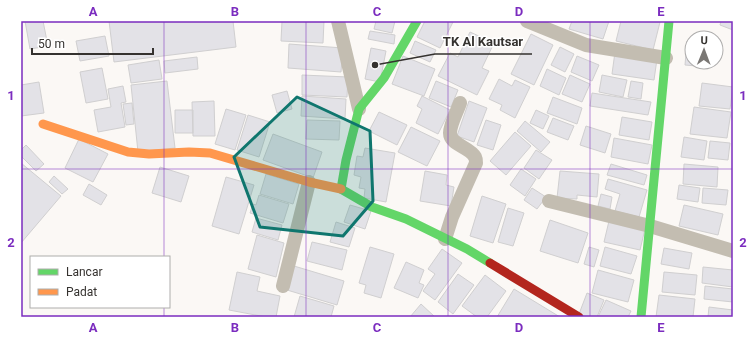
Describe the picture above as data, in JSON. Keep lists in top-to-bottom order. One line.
{"places":["TK Al Kautsar"],"legend":["Lancar","Padat"],"scale_bar":"50 m","north":"top","grid":{"columns":["A","B","C","D","E"],"rows":["1","2"]}}
